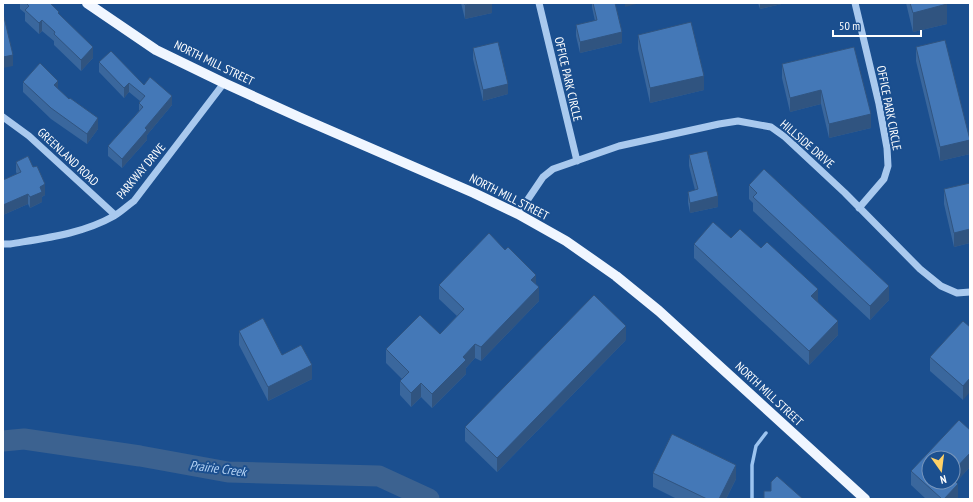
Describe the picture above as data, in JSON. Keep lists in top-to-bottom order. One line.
{"streets":{"main road":["NORTH MILL STREET"],"street":["OFFICE PARK CIRCLE","HILLSIDE DRIVE","GREENLAND ROAD","PARKWAY DRIVE"]},"crossings":[["NORTH MILL STREET","HILLSIDE DRIVE"],["NORTH MILL STREET","PARKWAY DRIVE"],["OFFICE PARK CIRCLE","HILLSIDE DRIVE"],["GREENLAND ROAD","PARKWAY DRIVE"]],"water":["Prairie Creek"],"scale_bar":"50 m","north":"bottom"}
